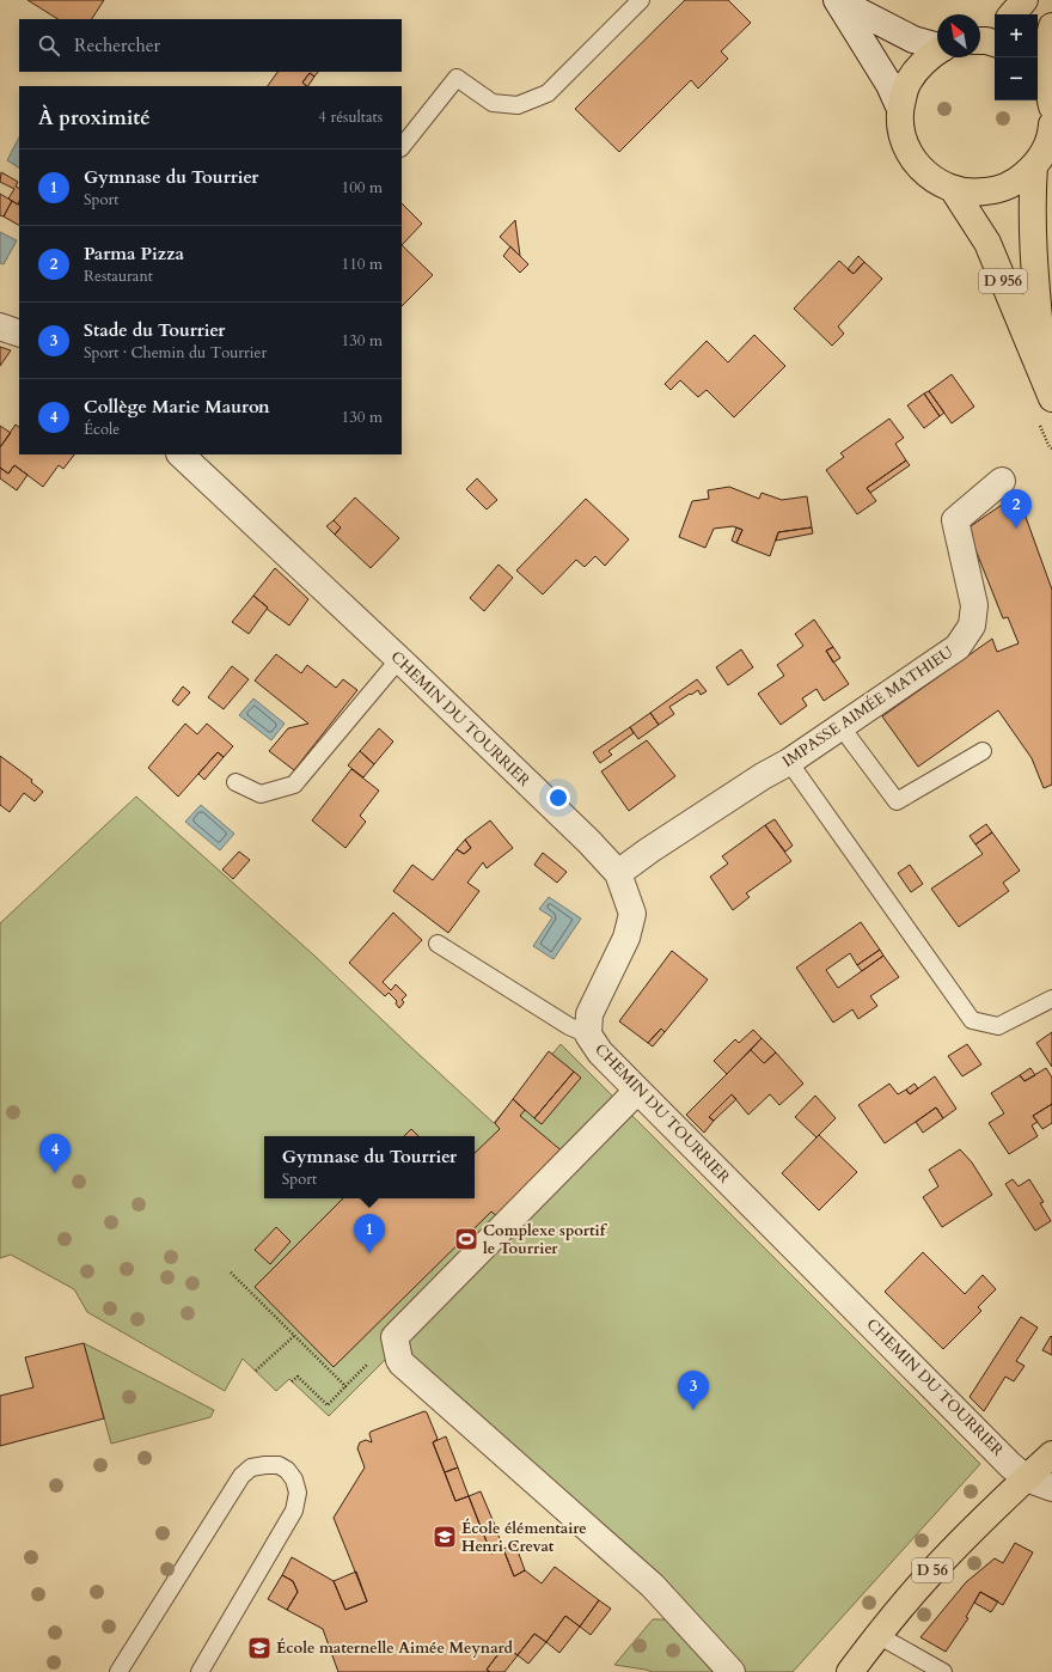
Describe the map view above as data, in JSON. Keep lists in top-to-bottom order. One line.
{"streets":{"main road":["D 956","D 56"],"street":["IMPASSE AIMÉE MATHIEU","CHEMIN DU TOURRIER"]},"crossings":[["IMPASSE AIMÉE MATHIEU","CHEMIN DU TOURRIER"],["CHEMIN DU TOURRIER","D 56"]],"places":{"sports":["Complexe sportif le Tourrier"],"school or university":["École élémentaire Henri Crevat","École maternelle Aimée Meynard"]},"north":"top left","page":{"map_buttons":["+","−"],"search":"Rechercher","heading":["À proximité","4 résultats"],"list":[{"mark":"1","name":"Gymnase du Tourrier","note":"Sport","value":"100 m"},{"mark":"2","name":"Parma Pizza","note":"Restaurant","value":"110 m"},{"mark":"3","name":"Stade du Tourrier","note":"Sport · Chemin du Tourrier","value":"130 m"},{"mark":"4","name":"Collège Marie Mauron","note":"École","value":"130 m"}],"pins":["2","4","1","3"],"popup":["Gymnase du Tourrier","Sport"]}}
